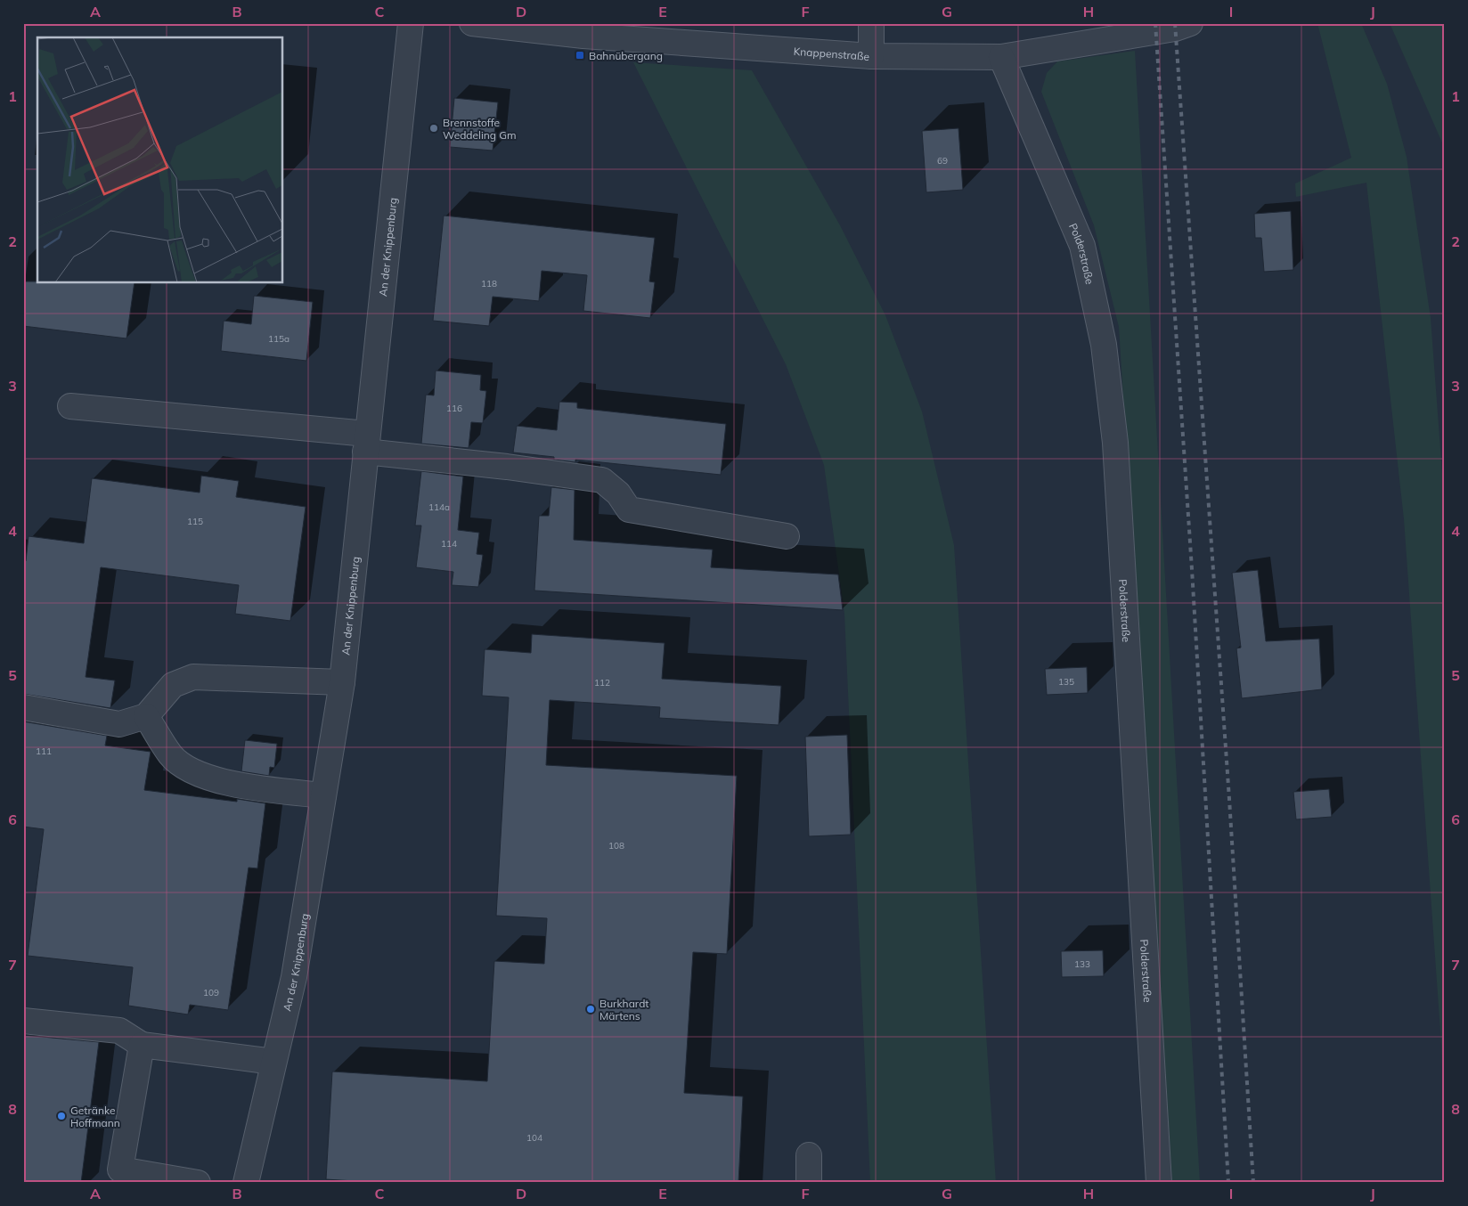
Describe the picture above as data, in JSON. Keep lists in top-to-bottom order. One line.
{"streets":{"street":["Knappenstraße","An der Knippenburg","Polderstraße"]},"crossings":[["Knappenstraße","Polderstraße"]],"places":{"transit":["Bahnübergang"],"other":["Brennstoffe Weddeling Gm","Burkhardt Märtens","Getränke Hoffmann"]},"house_numbers":["69","118","115a","116","114a","115","114","135","112","111","108","133","109","104"],"grid":{"columns":["A","B","C","D","E","F","G","H","I","J"],"rows":["1","2","3","4","5","6","7","8"]}}
